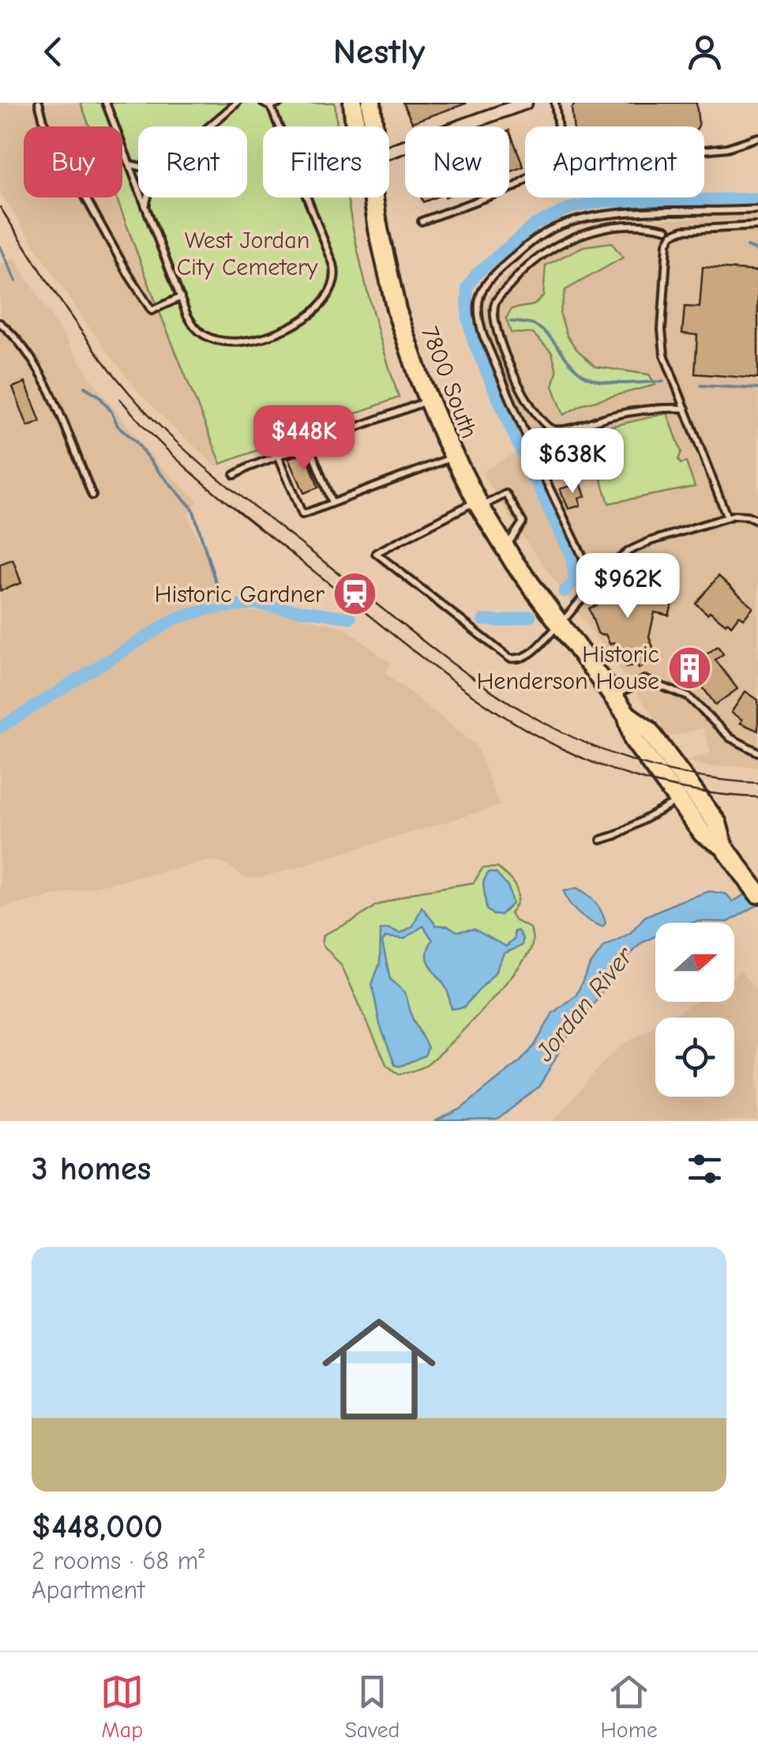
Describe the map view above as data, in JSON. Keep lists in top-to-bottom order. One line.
{"streets":{"main road":["7800 South"]},"water":["Jordan River"],"parks":["West Jordan City Cemetery"],"places":{"station":["Historic Gardner"],"building":["Historic Henderson House"]},"north":"right","page":{"header":"Nestly","chip":["Buy","Rent","Filters","New","Apartment"],"price":["$448K","$638K","$962K"],"heading":"3 homes","list":[{"name":"$448,000","note":"2 rooms · 68 m² · Apartment"}],"tabs":["Map","Saved","Home"]}}
